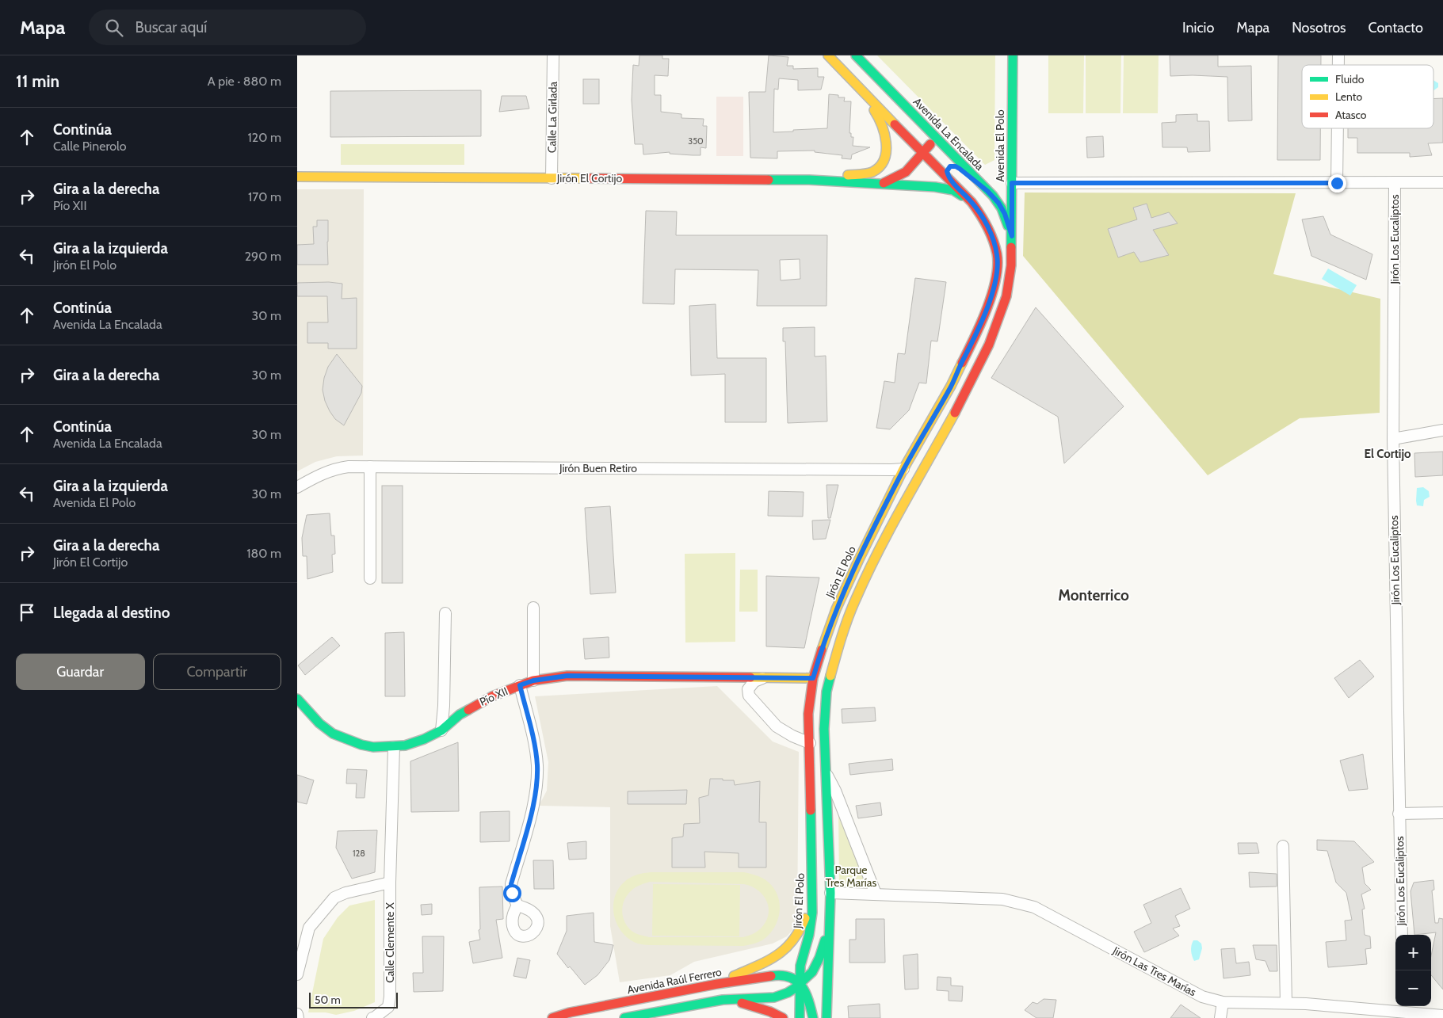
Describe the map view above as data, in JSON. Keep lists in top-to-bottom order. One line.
{"streets":{"main road":["Avenida La Encalada","Avenida El Polo","Jirón El Cortijo","Jirón El Polo","Pío XII","Avenida Raúl Ferrero"],"street":["Calle La Girlada","Jirón Los Eucaliptos","Jirón Buen Retiro","Calle Clemente X","Jirón Las Tres Marías"]},"crossings":[["Calle La Girlada","Jirón El Cortijo"],["Avenida La Encalada","Avenida El Polo"],["Avenida La Encalada","Jirón El Cortijo"],["Jirón El Cortijo","Jirón El Polo"],["Jirón Buen Retiro","Jirón El Polo"],["Jirón El Polo","Pío XII"],["Jirón El Polo","Avenida Raúl Ferrero"],["Pío XII","Calle Clemente X"]],"districts":["El Cortijo","Monterrico"],"parks":["Parque Tres Marías"],"house_numbers":["350","128"],"legend":["Fluido","Lento","Atasco"],"scale_bar":"50 m","page":{"header":"Mapa","search":"Buscar aquí","nav":["Inicio","Mapa","Nosotros","Contacto"],"heading":["11 min","A pie · 880 m"],"list":[["Continúa","Calle Pinerolo","120 m"],["Gira a la derecha","Pío XII","170 m"],["Gira a la izquierda","Jirón El Polo","290 m"],["Continúa","Avenida La Encalada","30 m"],["Gira a la derecha","30 m"],["Continúa","Avenida La Encalada","30 m"],["Gira a la izquierda","Avenida El Polo","30 m"],["Gira a la derecha","Jirón El Cortijo","180 m"],"Llegada al destino"],"buttons":["Guardar","Compartir"],"map_buttons":["+","−"],"scale":"50 m"}}
